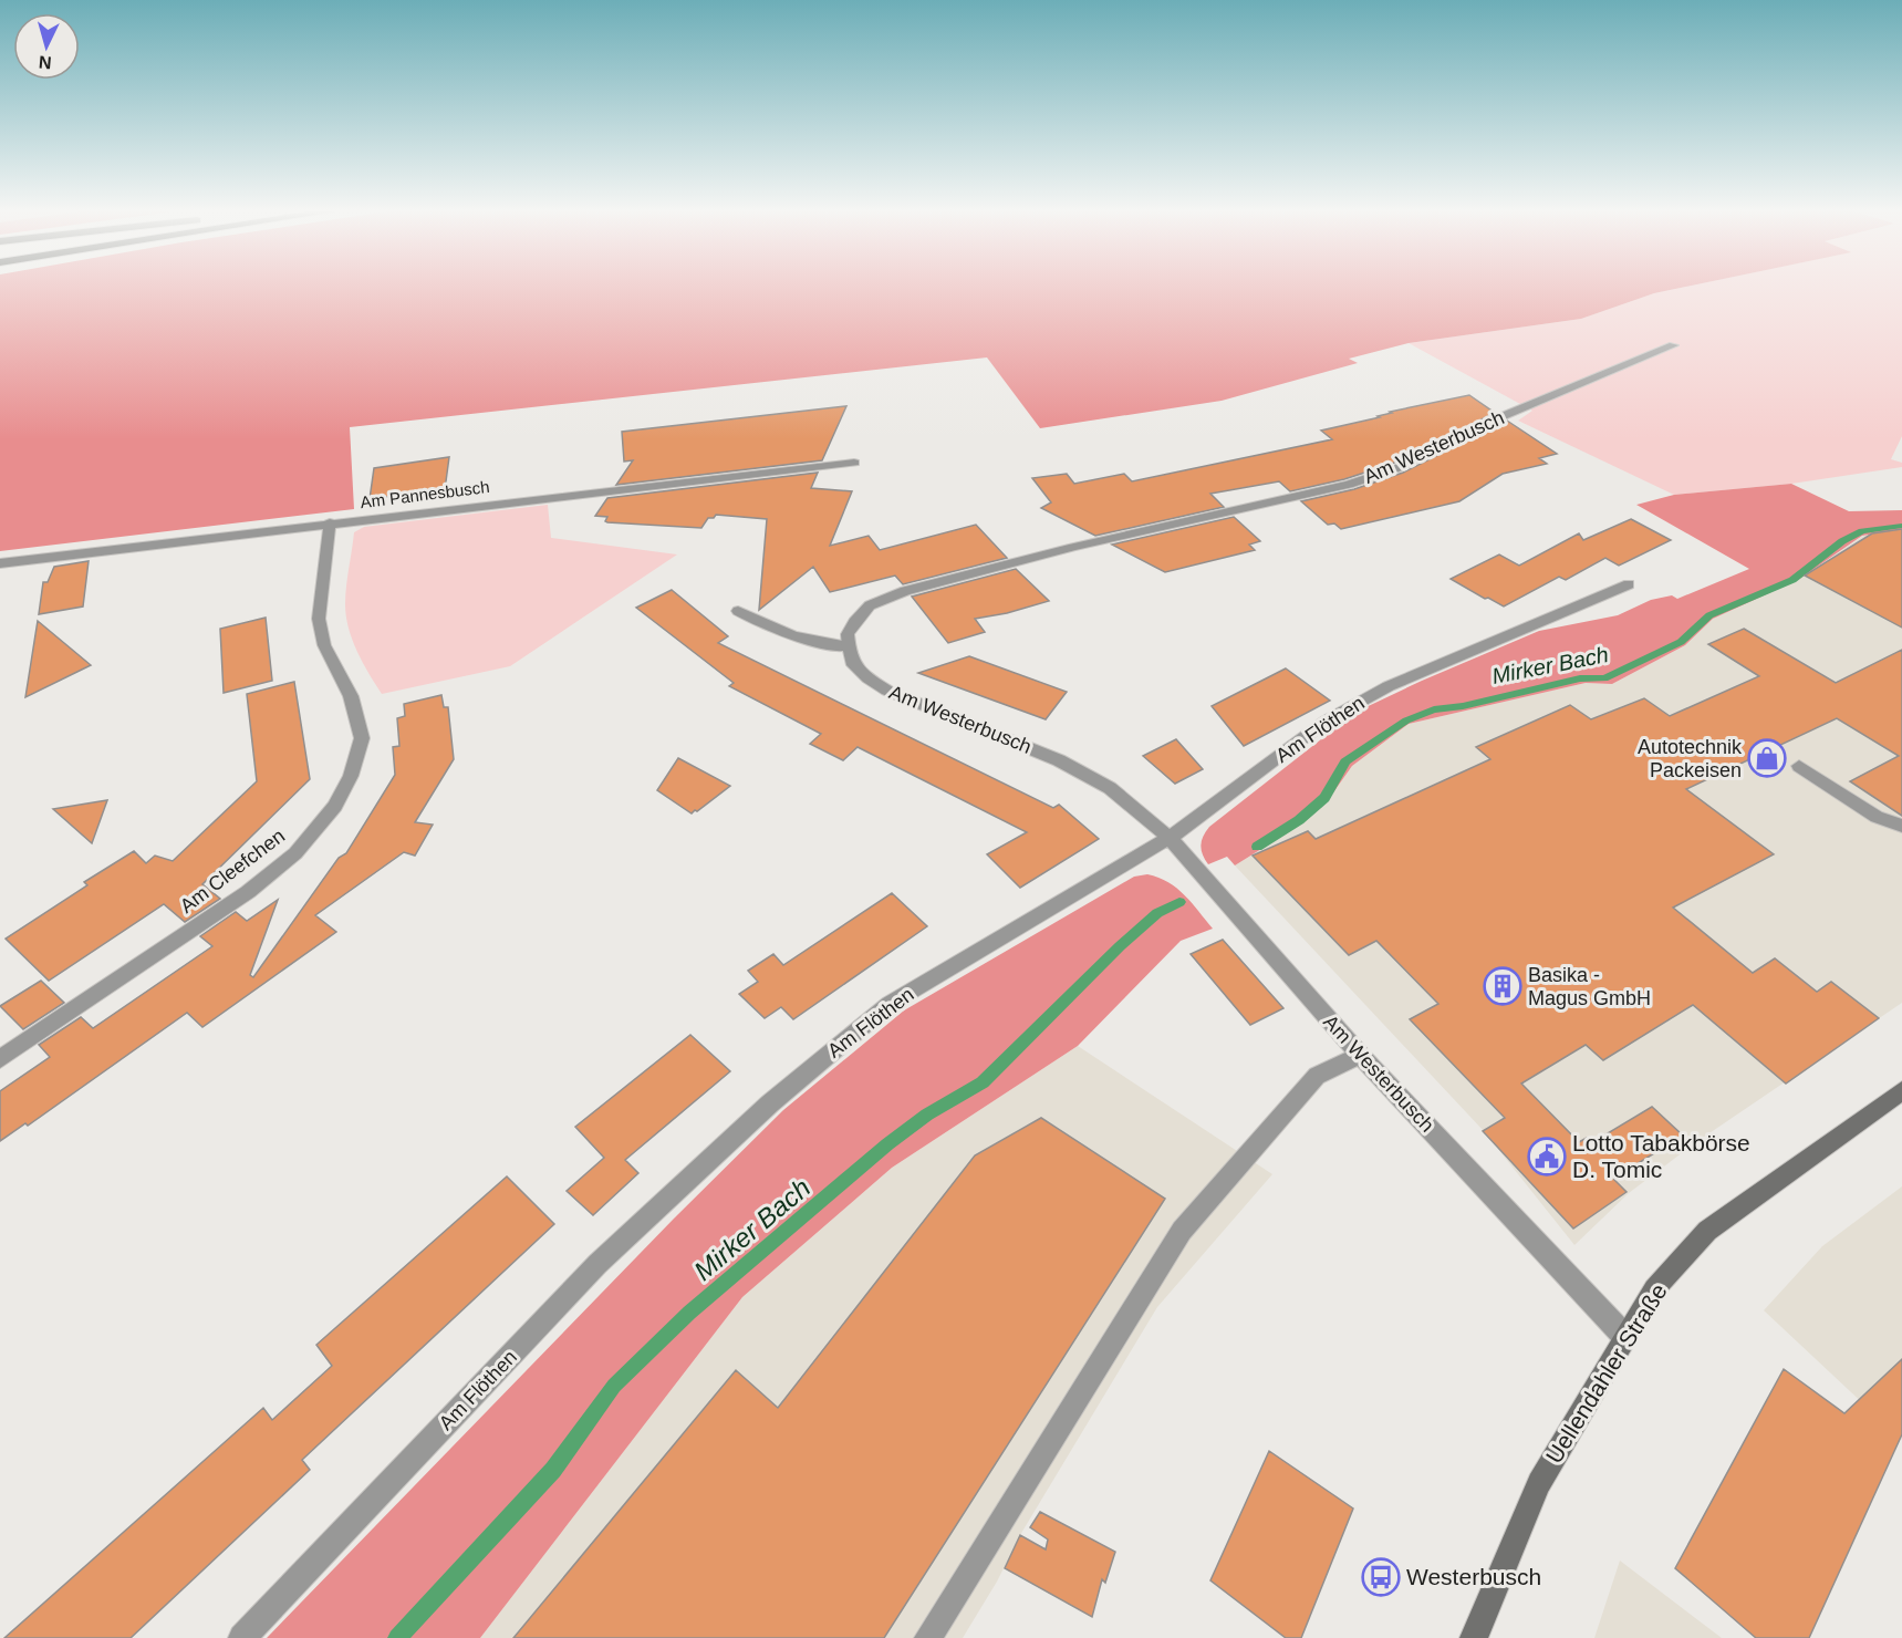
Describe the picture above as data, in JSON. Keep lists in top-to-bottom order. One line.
{"streets":{"main road":["Uellendahler Straße"],"street":["Am Westerbusch","Am Pannesbusch","Am Flöthen","Am Cleefchen"]},"crossings":[["Am Westerbusch","Am Flöthen"],["Am Westerbusch","Uellendahler Straße"],["Am Pannesbusch","Am Cleefchen"]],"water":["Mirker Bach"],"places":{"shop":["Autotechnik Packeisen"],"building":["Basika - Magus GmbH"],"public building":["Lotto Tabakbörse D. Tomic"],"bus stop":["Westerbusch"]},"north":"bottom"}
